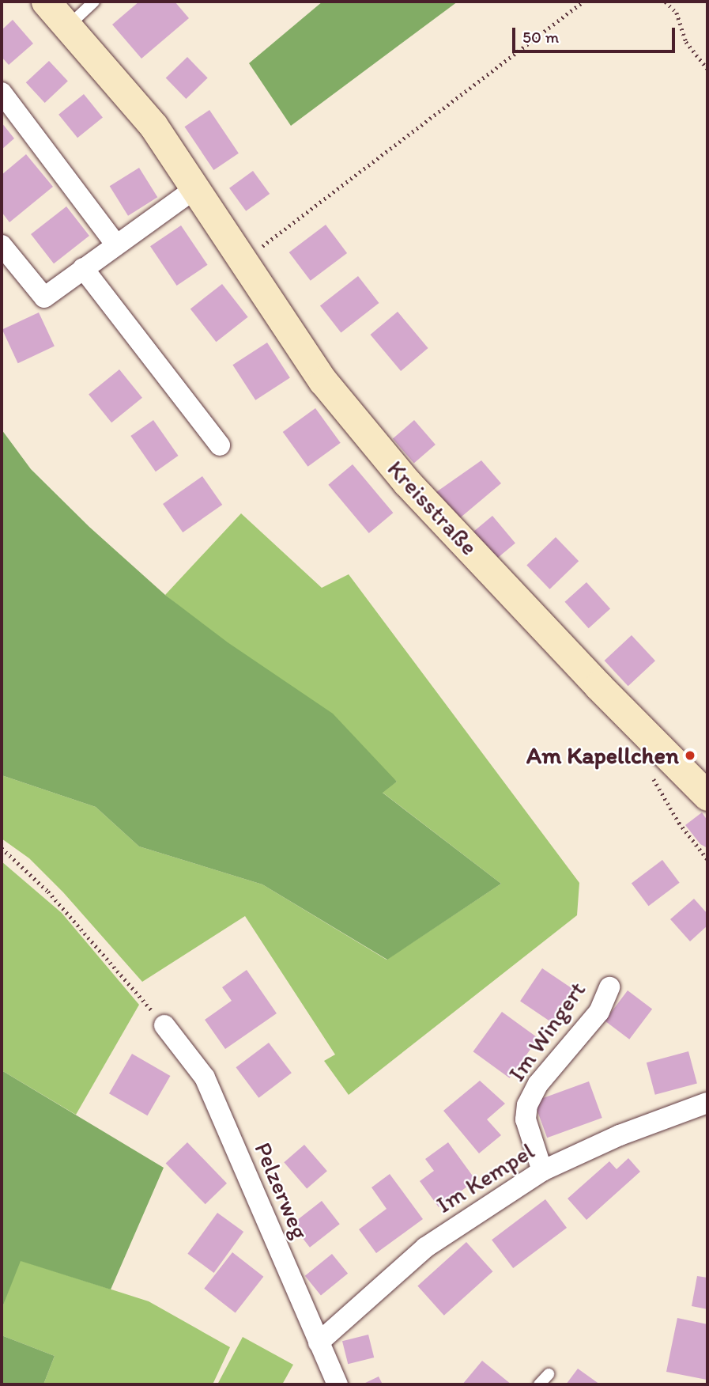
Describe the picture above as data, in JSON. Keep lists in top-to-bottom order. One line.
{"streets":{"street":["Kreisstraße","Im Wingert","Im Kempel","Pelzerweg"]},"crossings":[["Im Wingert","Im Kempel"],["Im Kempel","Pelzerweg"]],"places":["Am Kapellchen"],"scale_bar":"50 m"}
